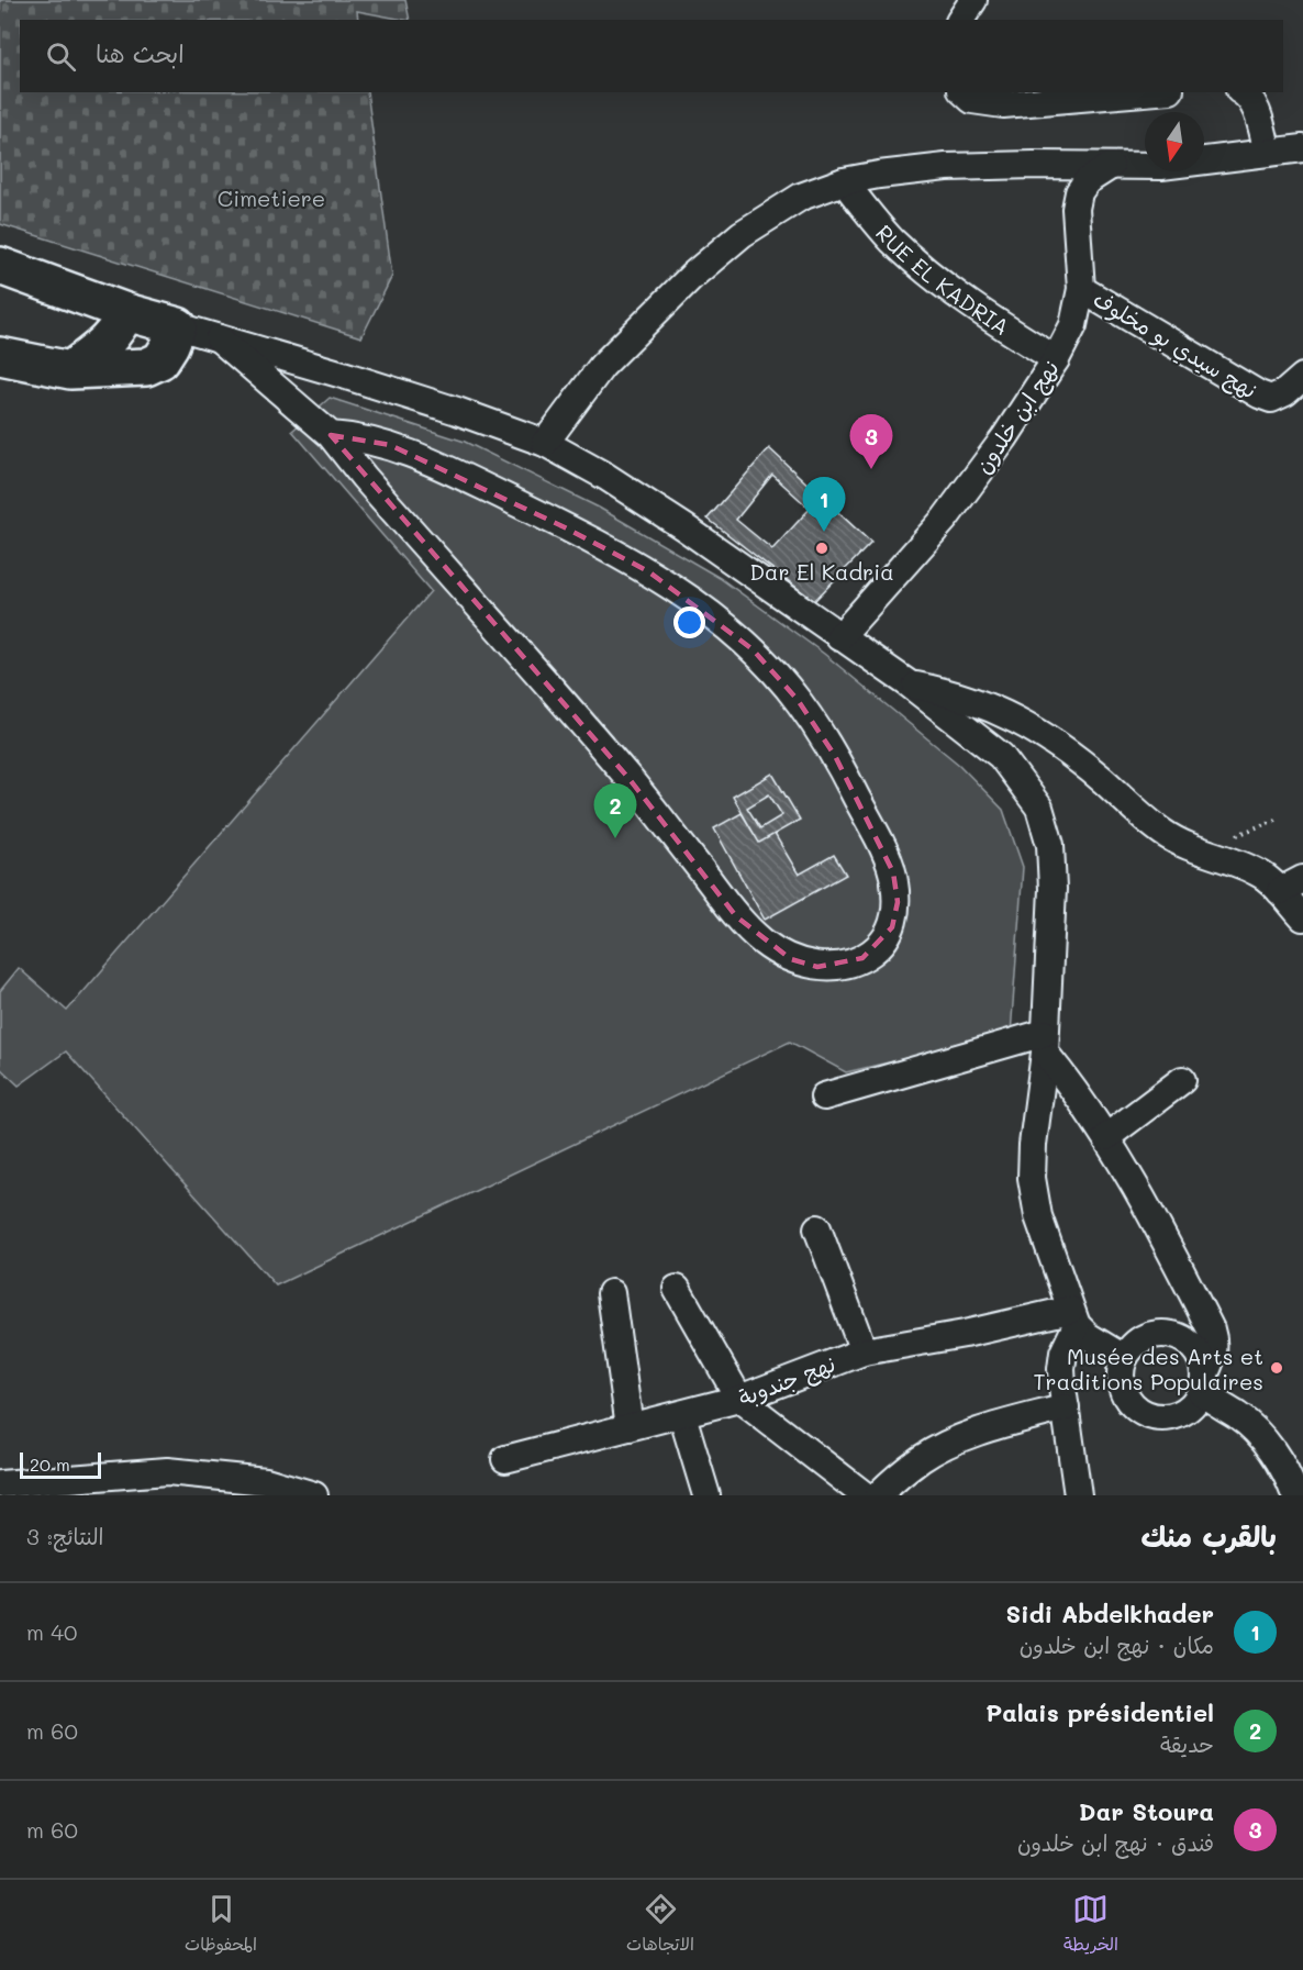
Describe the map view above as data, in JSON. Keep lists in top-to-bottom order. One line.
{"streets":{"street":["RUE EL KADRIA","نهج سيدي بو مخلوف","نهج ابن خلدون","نهج جندوبة"]},"crossings":[["RUE EL KADRIA","نهج ابن خلدون"],["نهج سيدي بو مخلوف","نهج ابن خلدون"]],"parks":["Cimetiere"],"places":["Dar El Kadria","Musée des Arts et Traditions Populaires"],"scale_bar":"20 m","north":"bottom","page":{"search":"ابحث هنا","pins":["3","1","2"],"scale":"20 m","heading":["بالقرب منك","النتائج: 3"],"list":[{"mark":"1","name":"Sidi Abdelkhader","note":"مكان · نهج ابن خلدون","value":"40 m"},{"mark":"2","name":"Palais présidentiel","note":"حديقة","value":"60 m"},{"mark":"3","name":"Dar Stoura","note":"فندق · نهج ابن خلدون","value":"60 m"}],"nav":["الخريطة","الاتجاهات","المحفوظات"]}}
